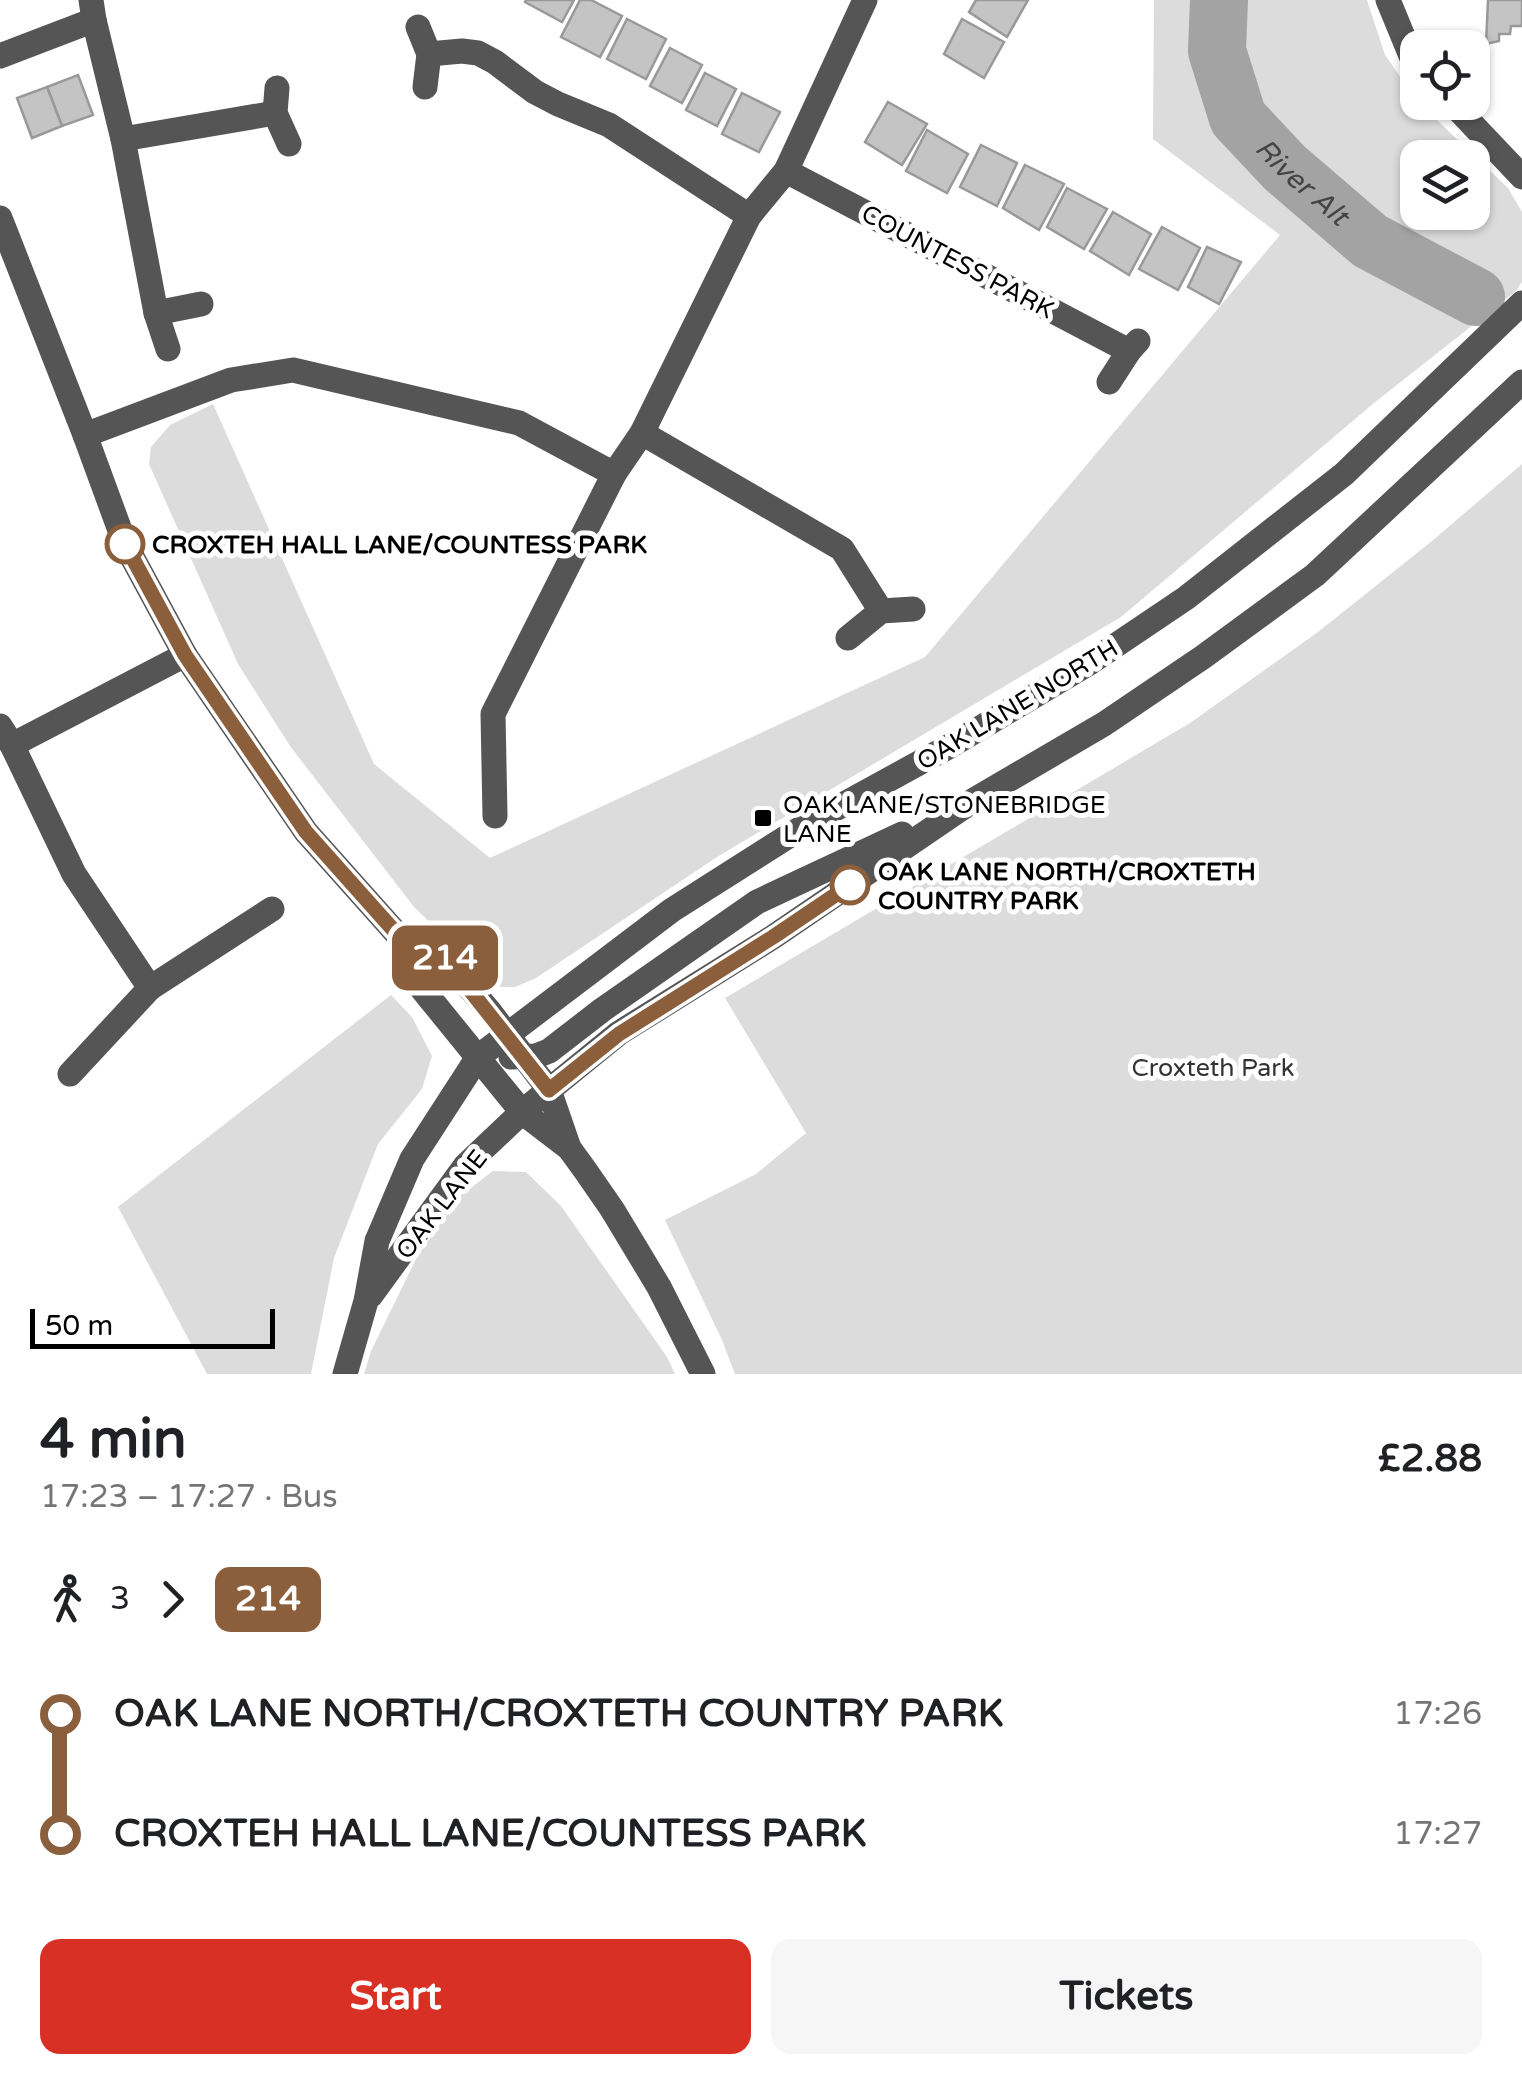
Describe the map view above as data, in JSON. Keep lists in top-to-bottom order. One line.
{"streets":{"street":["COUNTESS PARK","OAK LANE NORTH","OAK LANE"]},"crossings":[["OAK LANE NORTH","OAK LANE"]],"water":["River Alt"],"parks":["Croxteth Park"],"places":{"other":["CROXTEH HALL LANE/COUNTESS PARK","OAK LANE NORTH/CROXTETH COUNTRY PARK"],"transit":["OAK LANE/STONEBRIDGE LANE"]},"lines":["bus line 214"],"scale_bar":"50 m","page":{"on_map":"214","scale":"50 m","heading":["4 min","17:23 – 17:27 · Bus","£2.88"],"legs":["3","214"],"list":[{"name":"OAK LANE NORTH/CROXTETH COUNTRY PARK","value":"17:26"},{"name":"CROXTEH HALL LANE/COUNTESS PARK","value":"17:27"}],"buttons":["Start","Tickets"]}}
